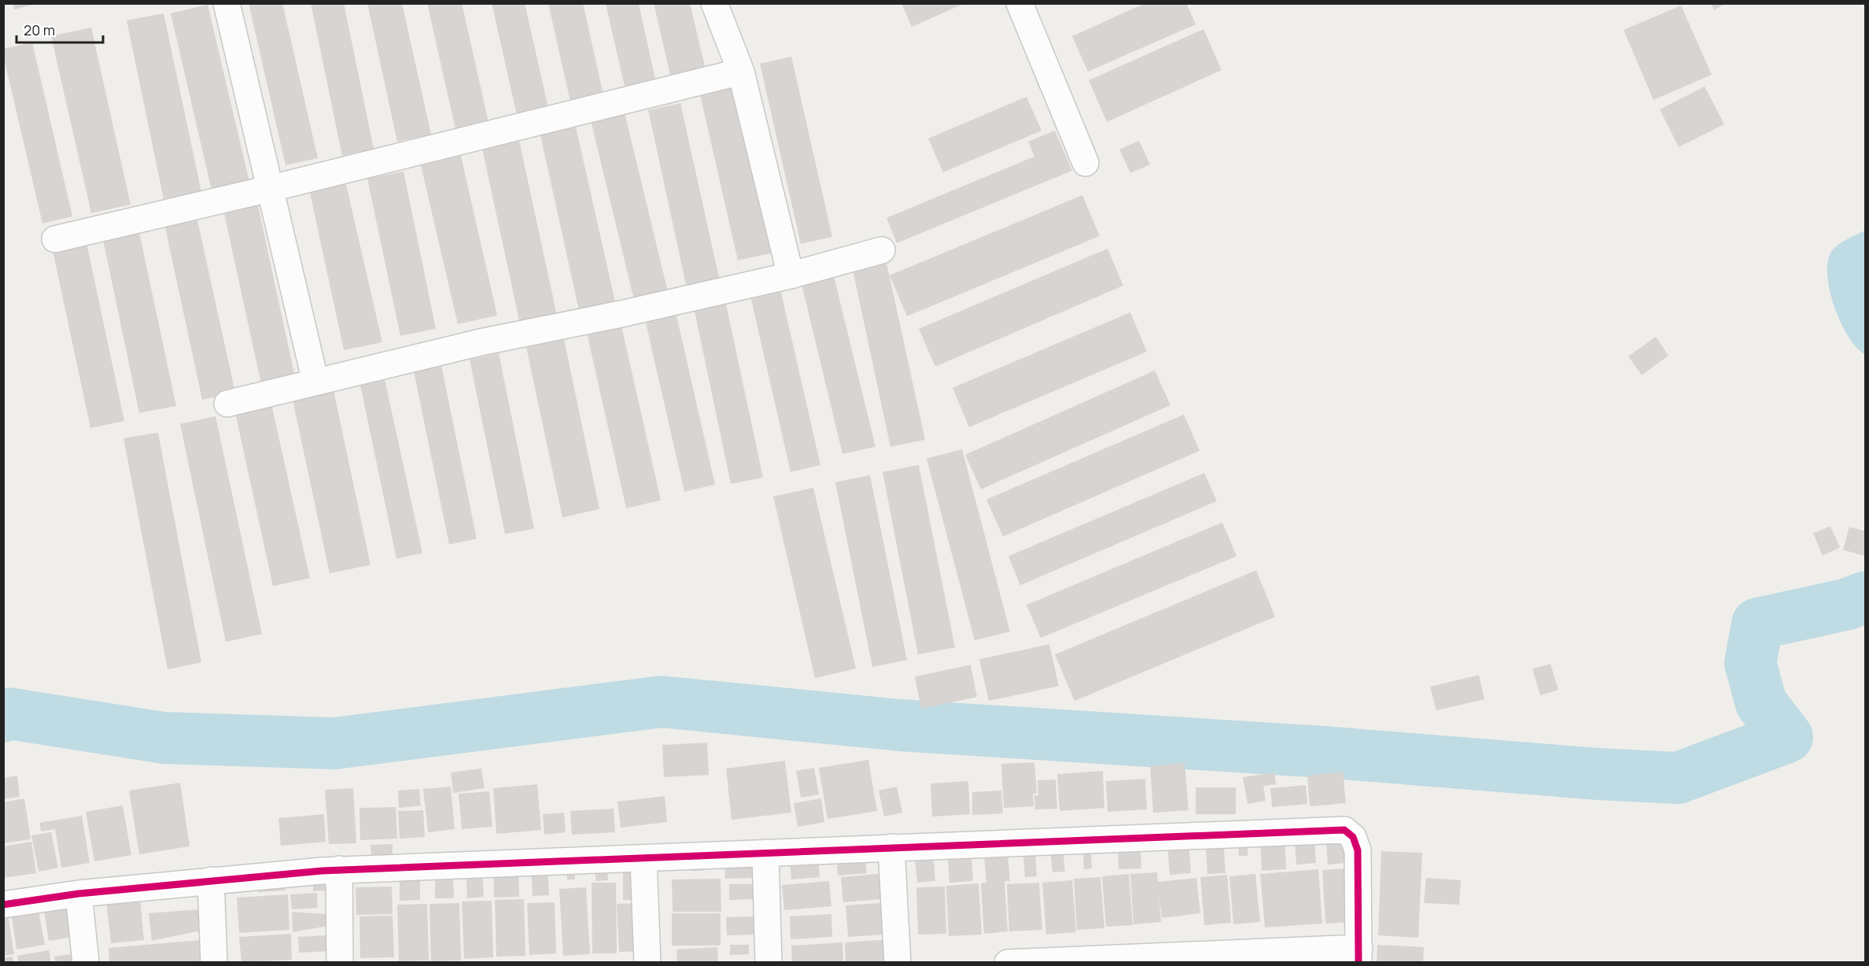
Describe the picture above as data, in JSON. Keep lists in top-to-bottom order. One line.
{"scale_bar":"20 m"}
